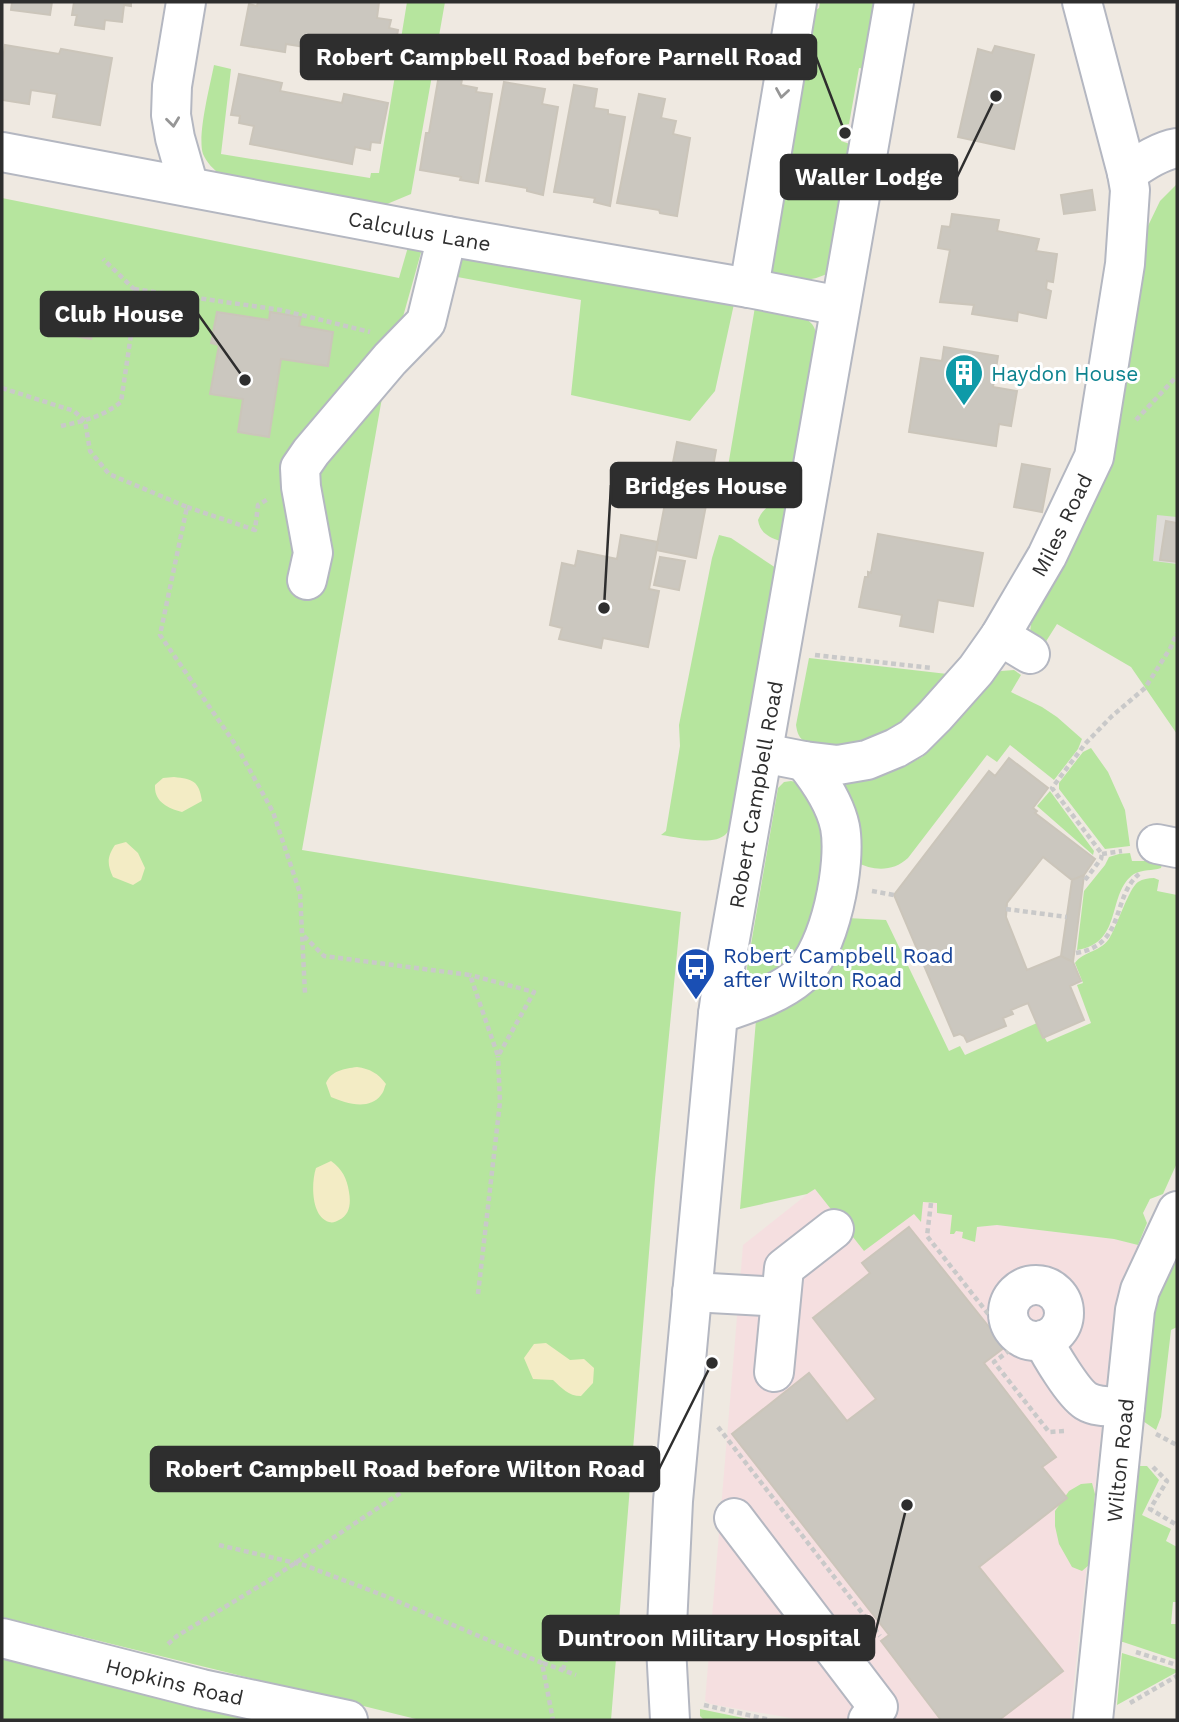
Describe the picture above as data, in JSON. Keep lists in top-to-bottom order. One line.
{"streets":{"street":["Calculus Lane","Miles Road","Robert Campbell Road","Wilton Road","Hopkins Road"]},"crossings":[["Calculus Lane","Robert Campbell Road"],["Miles Road","Robert Campbell Road"]],"places":{"other":["Waller Lodge","Robert Campbell Road before Parnell Road","Club House","Bridges House","Robert Campbell Road before Wilton Road","Duntroon Military Hospital"],"building":["Haydon House"],"bus stop":["Robert Campbell Road after Wilton Road"]}}
